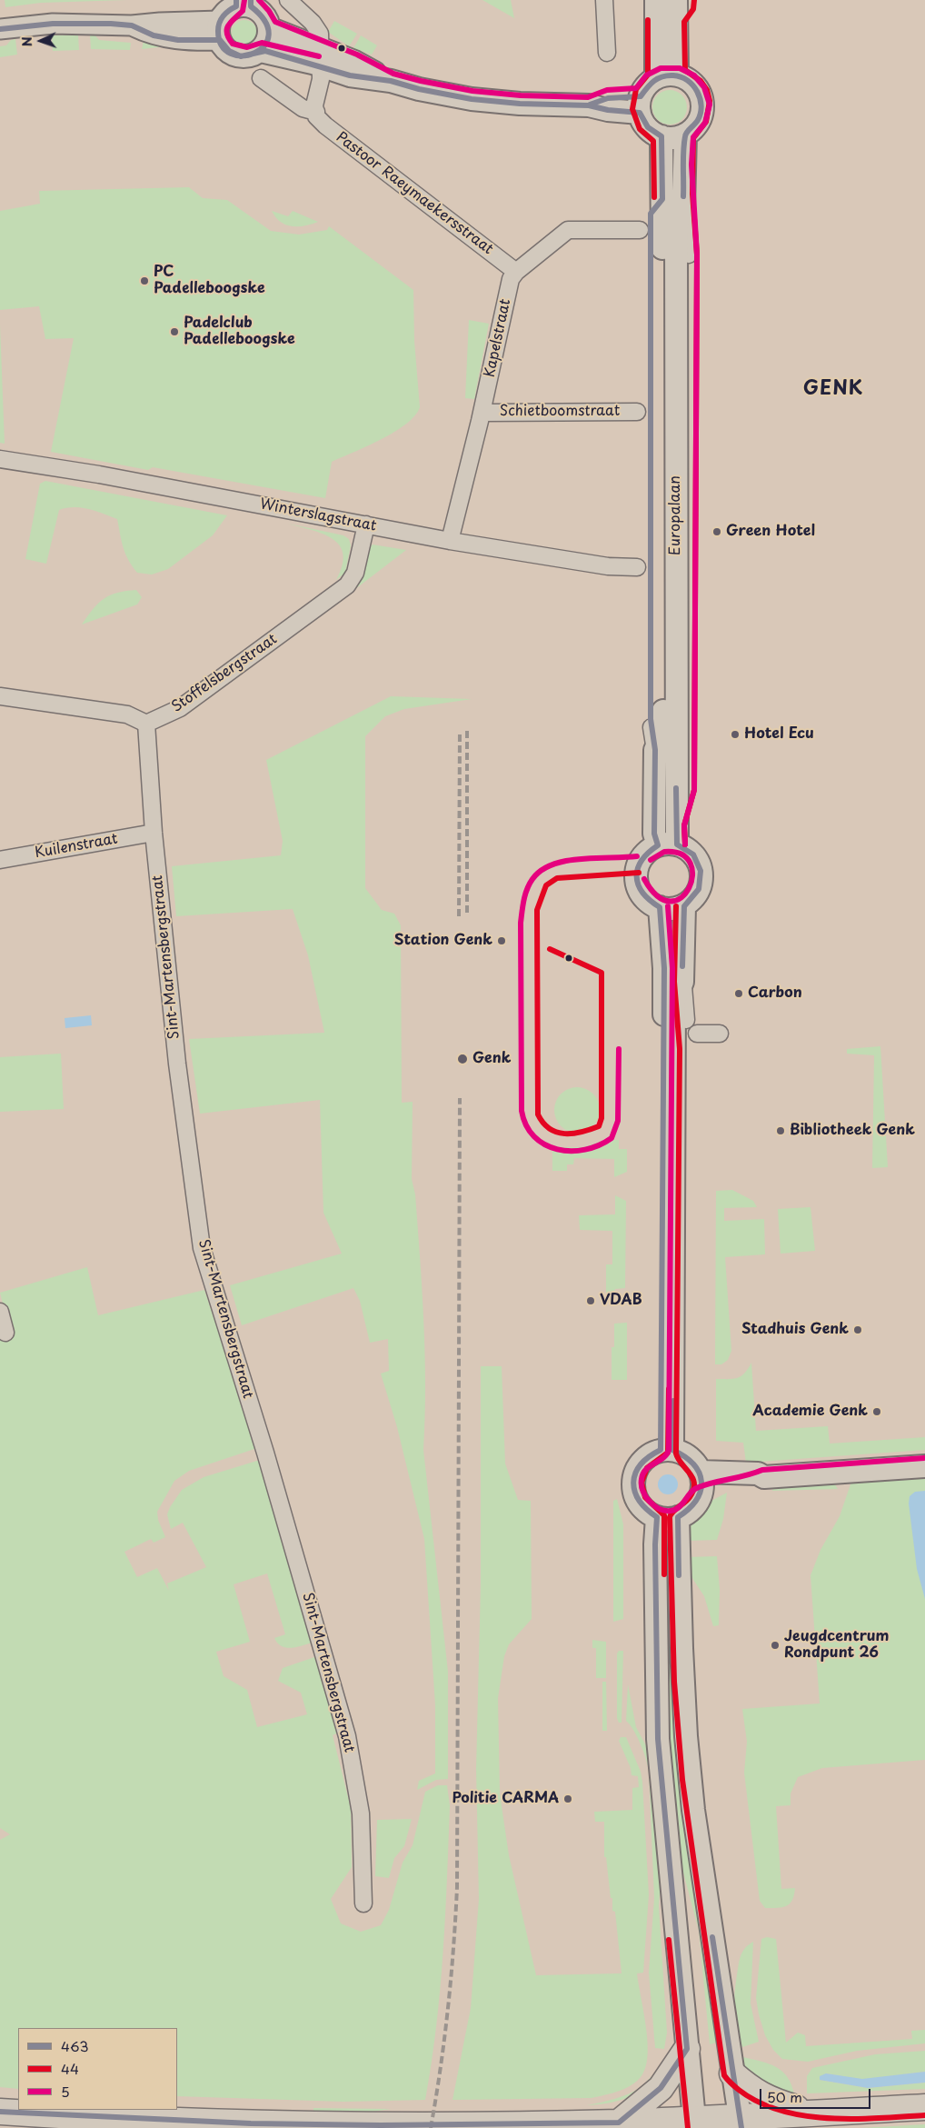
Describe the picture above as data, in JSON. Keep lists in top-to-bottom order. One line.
{"streets":{"main road":["Europalaan"],"street":["Pastoor Raeymaekersstraat","Kapelstraat","Schietboomstraat","Winterslagstraat","Stoffelsbergstraat","Kuilenstraat","Sint-Martensbergstraat"]},"crossings":[["Pastoor Raeymaekersstraat","Kapelstraat"],["Kapelstraat","Schietboomstraat"],["Kapelstraat","Winterslagstraat"],["Winterslagstraat","Stoffelsbergstraat"],["Stoffelsbergstraat","Sint-Martensbergstraat"],["Kuilenstraat","Sint-Martensbergstraat"]],"districts":["GENK"],"places":["PC Padelleboogske","Padelclub Padelleboogske","Green Hotel","Hotel Ecu","Station Genk","Carbon","Genk","Bibliotheek Genk","VDAB","Stadhuis Genk","Academie Genk","Jeugdcentrum Rondpunt 26","Politie CARMA"],"lines":["transit line 463","transit line 44","transit line 5"],"legend":["463","44","5"],"scale_bar":"50 m","north":"left"}
